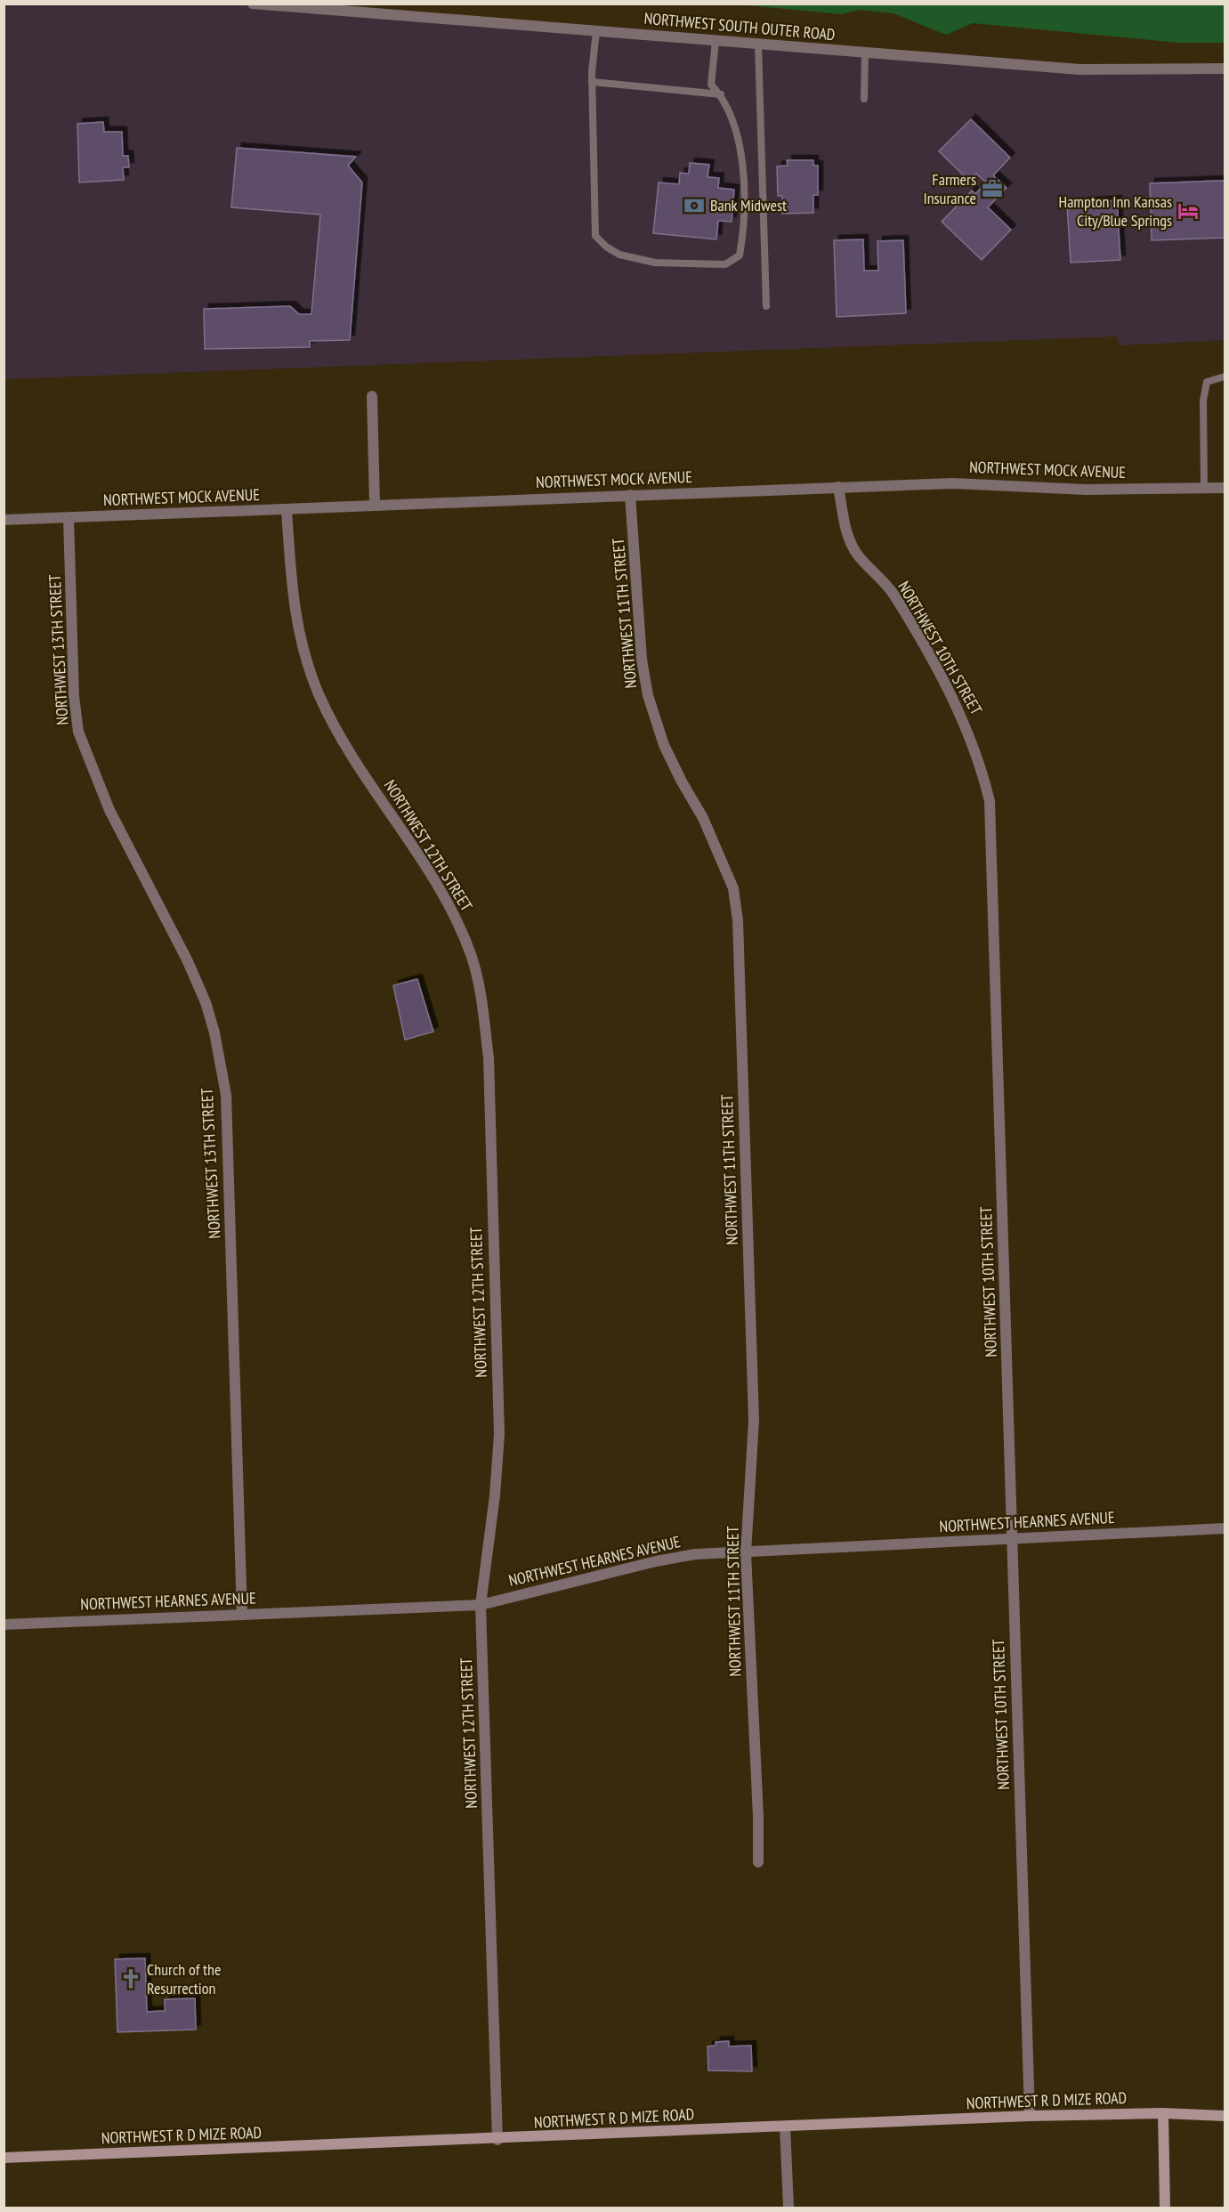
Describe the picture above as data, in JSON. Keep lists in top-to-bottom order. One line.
{"streets":{"street":["NORTHWEST SOUTH OUTER ROAD","NORTHWEST MOCK AVENUE","NORTHWEST 11TH STREET","NORTHWEST 10TH STREET","NORTHWEST 13TH STREET","NORTHWEST 12TH STREET","NORTHWEST HEARNES AVENUE","NORTHWEST R D MIZE ROAD"]},"crossings":[["NORTHWEST MOCK AVENUE","NORTHWEST 11TH STREET"],["NORTHWEST MOCK AVENUE","NORTHWEST 10TH STREET"],["NORTHWEST MOCK AVENUE","NORTHWEST 13TH STREET"],["NORTHWEST MOCK AVENUE","NORTHWEST 12TH STREET"],["NORTHWEST 11TH STREET","NORTHWEST HEARNES AVENUE"],["NORTHWEST 10TH STREET","NORTHWEST HEARNES AVENUE"],["NORTHWEST 10TH STREET","NORTHWEST R D MIZE ROAD"],["NORTHWEST 13TH STREET","NORTHWEST HEARNES AVENUE"],["NORTHWEST 12TH STREET","NORTHWEST HEARNES AVENUE"],["NORTHWEST 12TH STREET","NORTHWEST R D MIZE ROAD"]],"places":{"office":["Farmers Insurance"],"bank":["Bank Midwest"],"hotel":["Hampton Inn Kansas City/Blue Springs"],"church":["Church of the Resurrection"]}}
